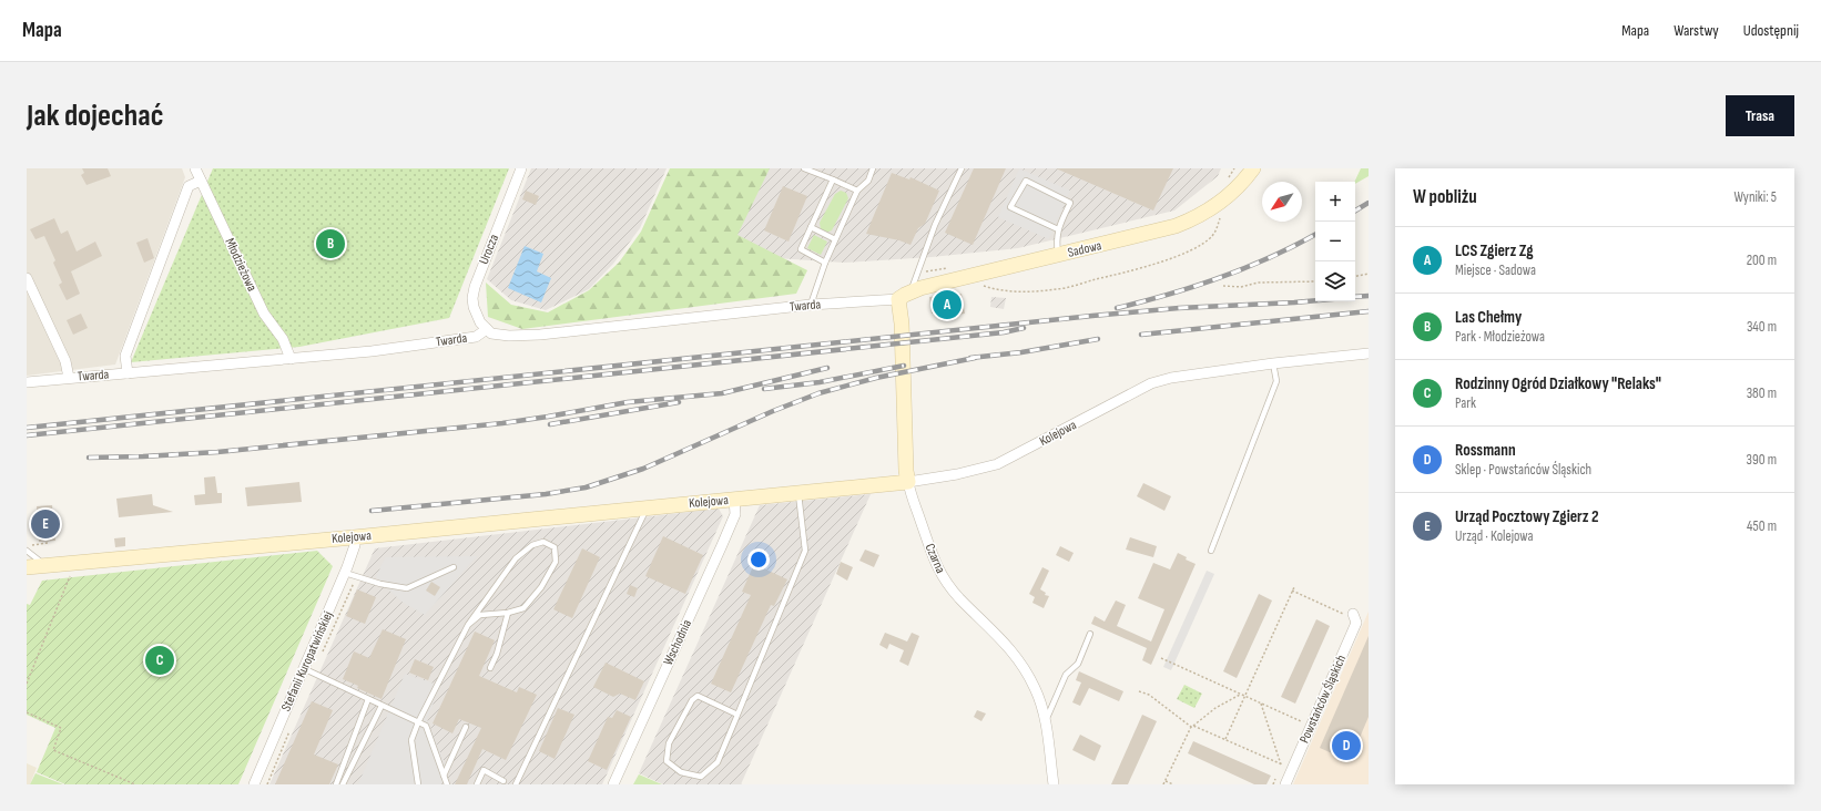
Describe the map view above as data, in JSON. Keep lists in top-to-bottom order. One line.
{"streets":{"street":["Urocza","Sadowa","Młodzieżowa","Twarda","Kolejowa","Czarna","Wschodnia","Stefanii Kuropatwińskiej","Powstańców Śląskich"]},"crossings":[["Urocza","Twarda"],["Sadowa","Twarda"],["Sadowa","Czarna"],["Młodzieżowa","Twarda"],["Twarda","Czarna"],["Kolejowa","Czarna"],["Kolejowa","Wschodnia"],["Kolejowa","Stefanii Kuropatwińskiej"]],"north":"bottom left","page":{"header":"Mapa","nav":["Mapa","Warstwy","Udostępnij"],"buttons":"Trasa","title":"Jak dojechać","heading":["W pobliżu","Wyniki: 5"],"map_buttons":["+","−"],"list":[{"mark":"A","name":"LCS Zgierz Zg","note":"Miejsce · Sadowa","value":"200 m"},{"mark":"B","name":"Las Chełmy","note":"Park · Młodzieżowa","value":"340 m"},{"mark":"C","name":"Rodzinny Ogród Działkowy \"Relaks\"","note":"Park","value":"380 m"},{"mark":"D","name":"Rossmann","note":"Sklep · Powstańców Śląskich","value":"390 m"},{"mark":"E","name":"Urząd Pocztowy Zgierz 2","note":"Urząd · Kolejowa","value":"450 m"}],"pins":["B","A","E","C","D"]}}
